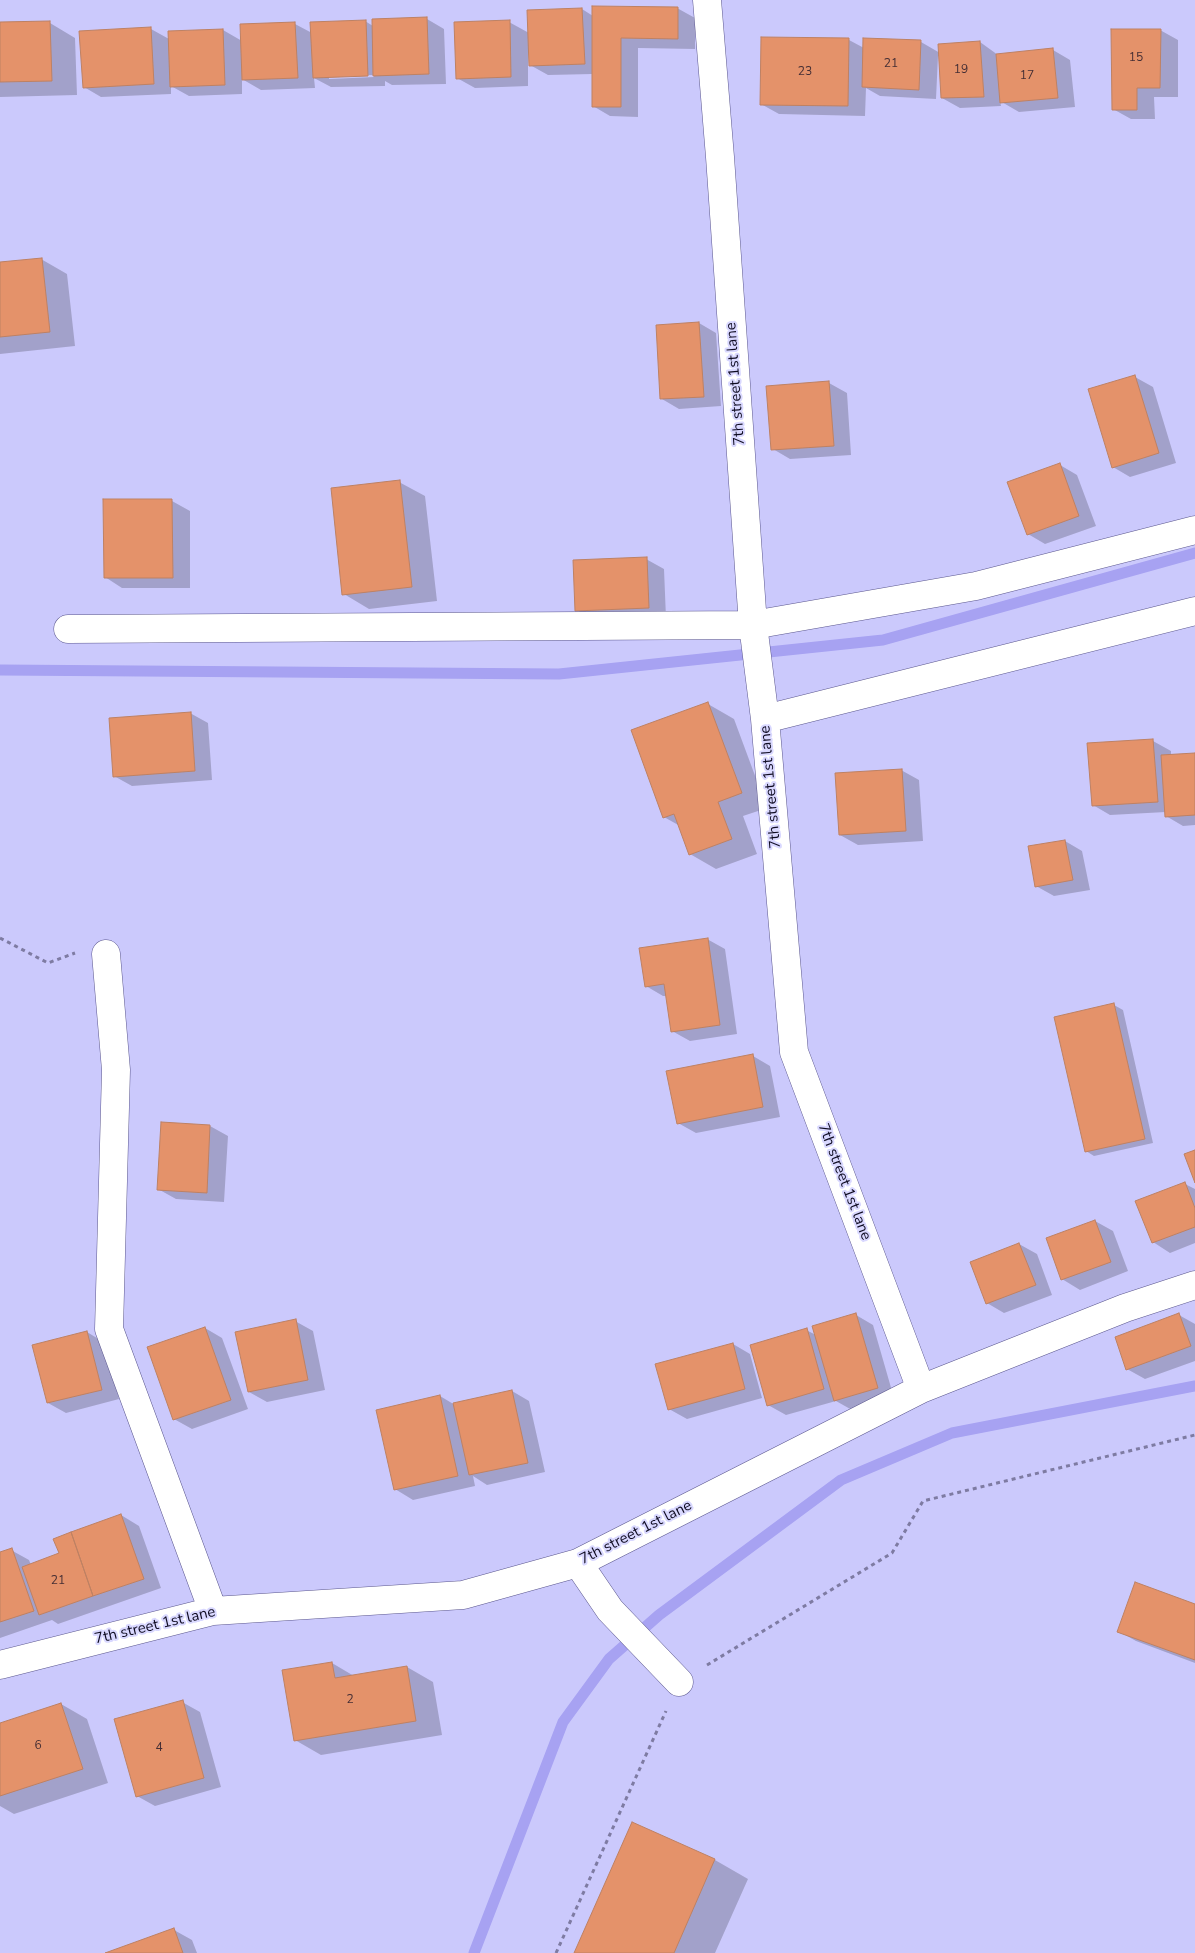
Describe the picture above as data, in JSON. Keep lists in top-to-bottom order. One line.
{"streets":{"street":["7th street 1st lane"]},"house_numbers":["15","21","19","23","17","21","2","6","4"]}
